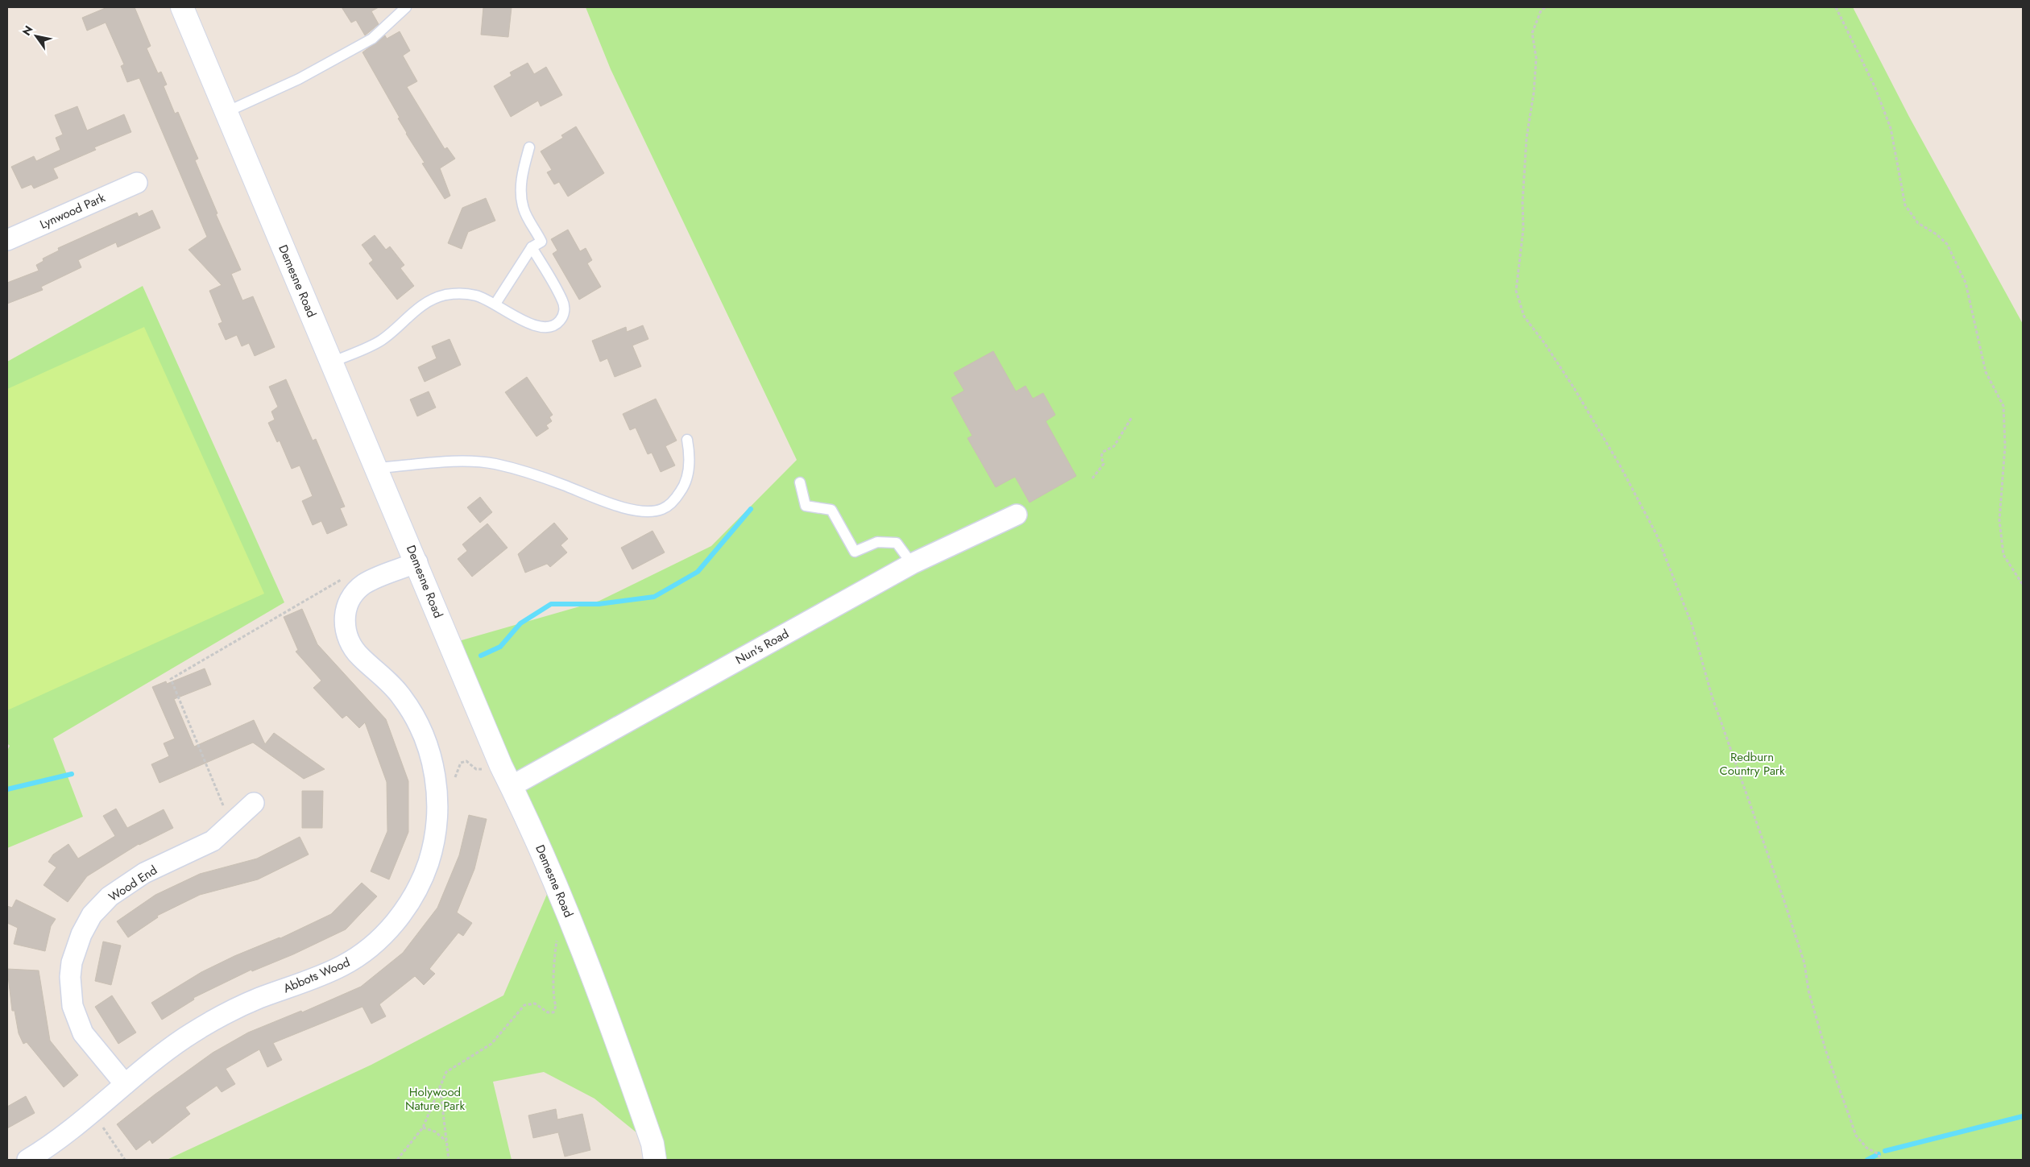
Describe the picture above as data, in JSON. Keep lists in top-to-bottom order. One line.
{"streets":{"street":["Lynwood Park","Demesne Road","Nun's Road","Wood End","Abbots Wood"]},"crossings":[["Demesne Road","Nun's Road"],["Demesne Road","Abbots Wood"],["Wood End","Abbots Wood"]],"parks":["Redburn Country Park","Holywood Nature Park"],"north":"top left"}
